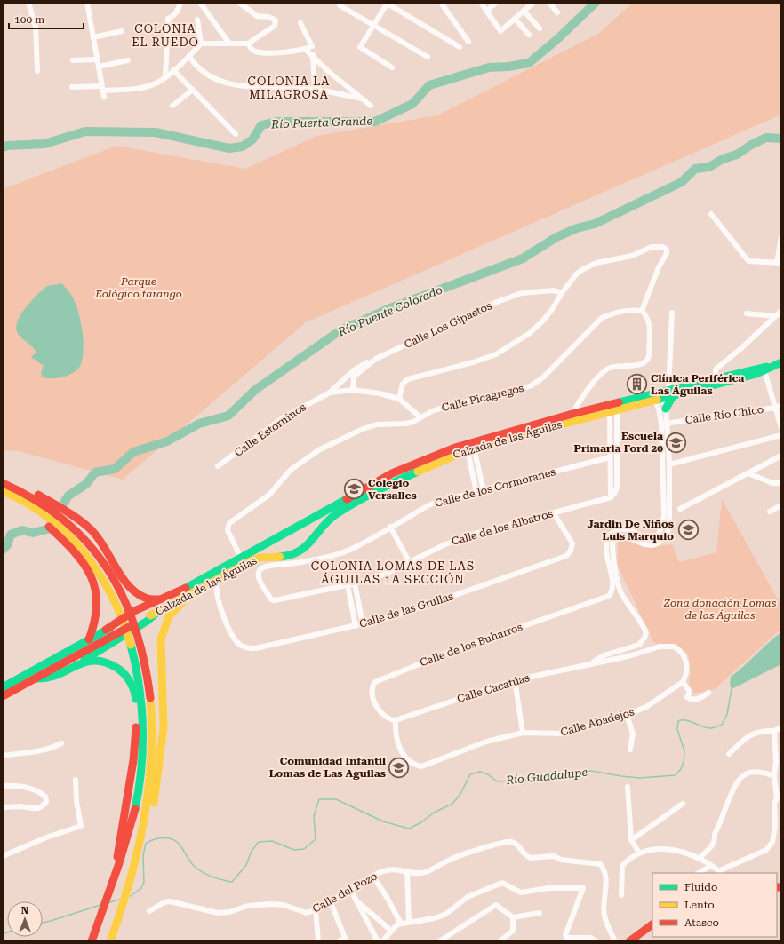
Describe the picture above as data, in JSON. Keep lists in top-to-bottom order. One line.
{"streets":{"main road":["Calzada de las Águilas"],"street":["Calle Los Gipaetos","Calle Picagregos","Calle Río Chico","Calle Estorninos","Calle de los Cormoranes","Calle de los Albatros","Calle de las Grullas","Calle de los Buharros","Calle Cacatúas","Calle Abadejos","Calle del Pozo"]},"crossings":[["Calle Los Gipaetos","Calle Estorninos"],["Calle Picagregos","Calzada de las Águilas"],["Calle Río Chico","Calle de los Buharros"],["Calzada de las Águilas","Calle de las Grullas"],["Calle de los Cormoranes","Calle de los Albatros"],["Calle de los Albatros","Calle de las Grullas"],["Calle de los Buharros","Calle Cacatúas"],["Calle de los Buharros","Calle Abadejos"],["Calle Cacatúas","Calle Abadejos"]],"districts":["COLONIA EL RUEDO","COLONIA LA MILAGROSA","COLONIA LOMAS DE LAS ÁGUILAS 1A SECCIÓN"],"water":["Río Puerta Grande","Río Puente Colorado","Río Guadalupe"],"parks":["´Parque Eológico tarango","Zona donación Lomas de las Águilas"],"places":{"building":["Clínica Periférica Las Águilas"],"school or university":["Escuela Primaria Ford 20","Colegio Versalles","Jardin De Niños Luis Marquio","Comunidad Infantil Lomas de Las Aguilas"]},"legend":["Fluido","Lento","Atasco"],"scale_bar":"100 m","north":"top"}
